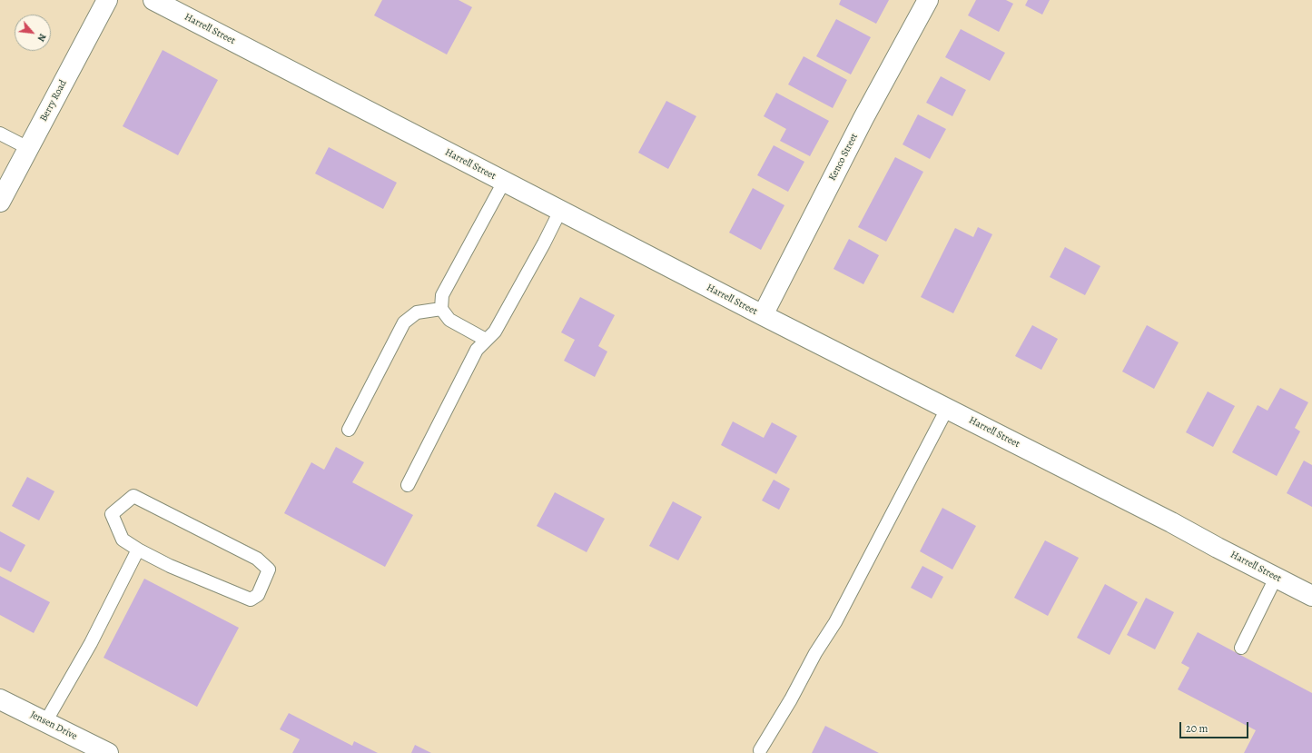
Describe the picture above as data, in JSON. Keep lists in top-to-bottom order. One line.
{"streets":{"street":["Harrell Street","Berry Road","Kenco Street","Jensen Drive"]},"crossings":[["Harrell Street","Kenco Street"]],"scale_bar":"20 m","north":"bottom right"}
